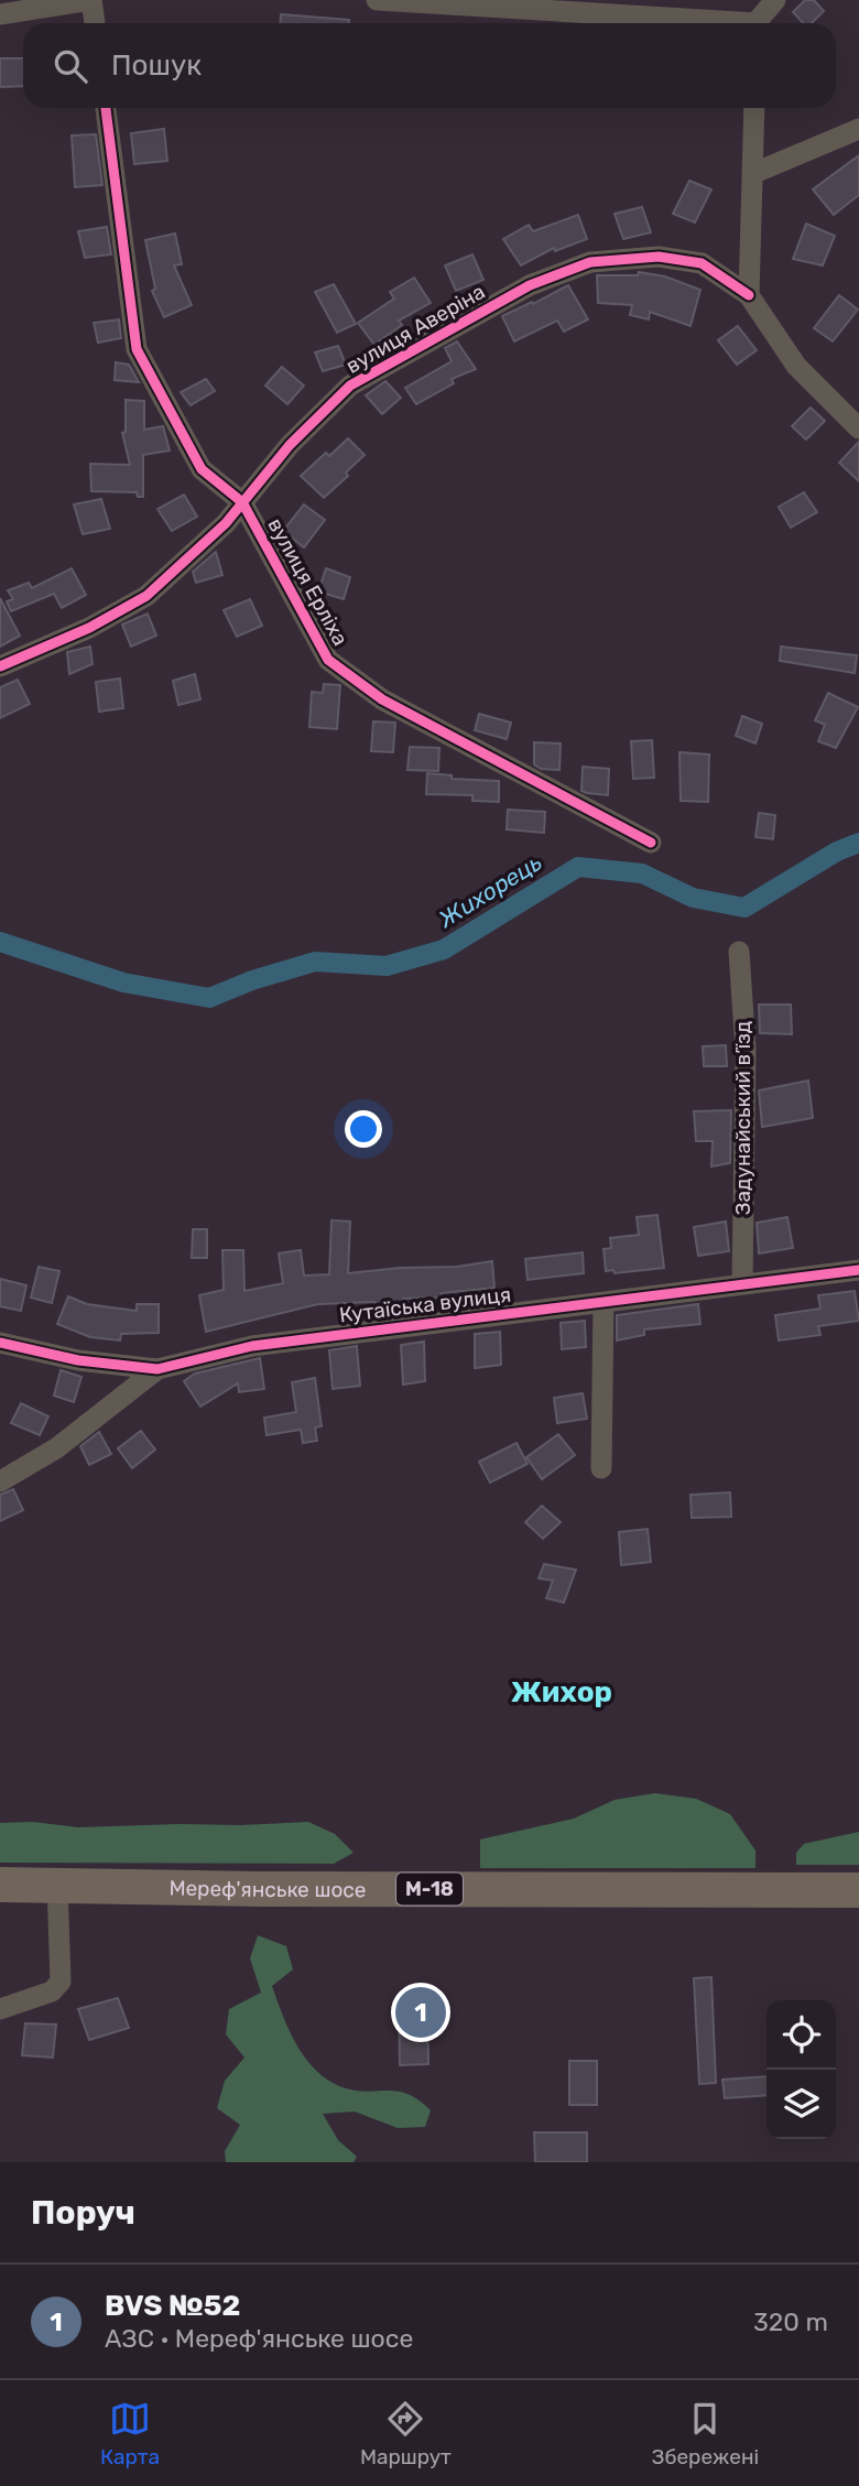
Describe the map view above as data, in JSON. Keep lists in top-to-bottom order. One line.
{"streets":{"highway":["Мереф'янське шосе","М-18"],"street":["вулиця Аверіна","вулиця Ерліха","Задунайський в’їзд","Кутаїська вулиця"]},"crossings":[["вулиця Аверіна","вулиця Ерліха"],["Задунайський в’їзд","Кутаїська вулиця"]],"districts":["Жихор"],"water":["Жихорець"],"page":{"search":"Пошук","pins":"1","heading":"Поруч","list":[{"mark":"1","name":"BVS №52","note":"АЗС · Мереф'янське шосе","value":"320 m"}],"nav":["Карта","Маршрут","Збережені"]}}
